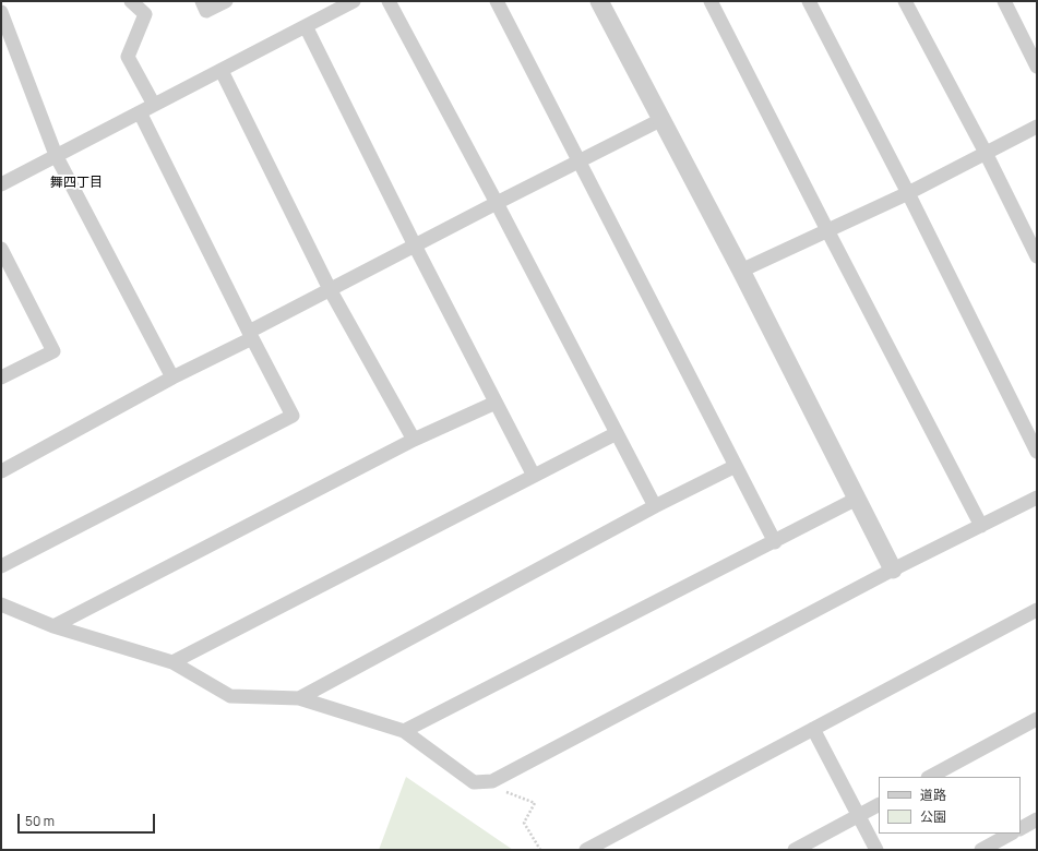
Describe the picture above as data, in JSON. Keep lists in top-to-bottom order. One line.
{"districts":["舞四丁目"],"legend":["道路","公園"],"scale_bar":"50 m"}
